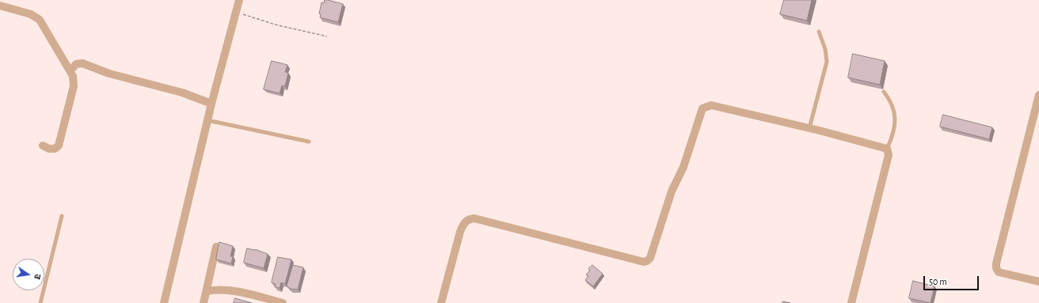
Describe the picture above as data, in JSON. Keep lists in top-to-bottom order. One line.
{"scale_bar":"50 m","north":"right"}
